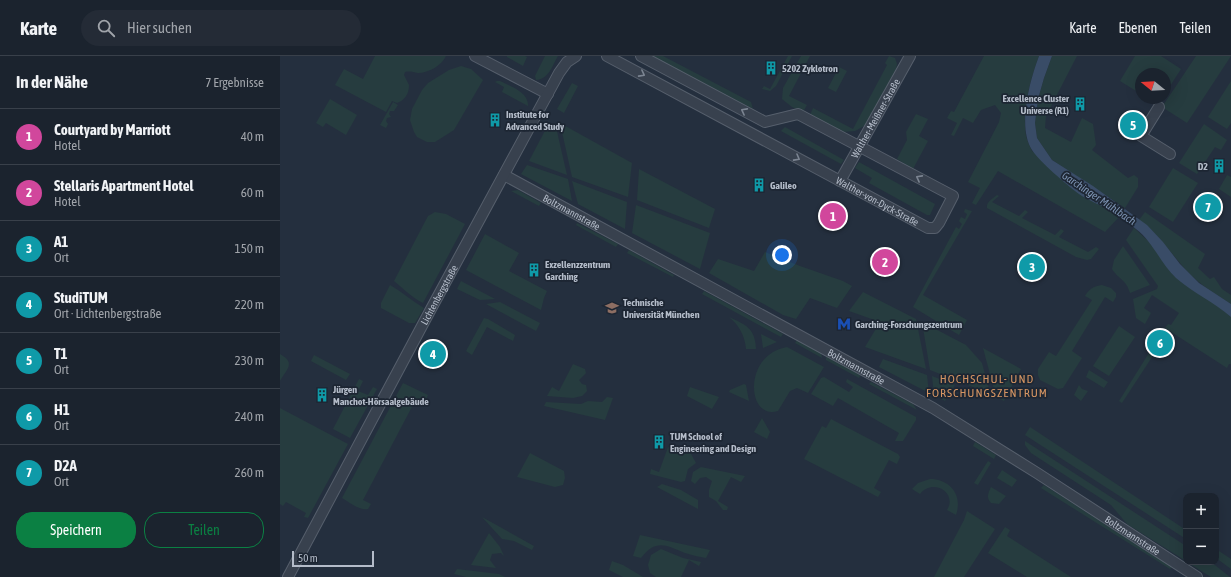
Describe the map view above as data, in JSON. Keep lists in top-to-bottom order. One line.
{"streets":{"street":["Walther-Meißner-Straße","Walther-von-Dyck-Straße","Boltzmannstraße","Lichtenbergstraße"]},"crossings":[["Walther-Meißner-Straße","Walther-von-Dyck-Straße"],["Boltzmannstraße","Lichtenbergstraße"]],"districts":["HOCHSCHUL- UND FORSCHUNGSZENTRUM"],"water":["Garchinger Mühlbach"],"places":{"building":["5202 Zyklotron","Excellence Cluster Universe (R1)","Institute for Advanced Study","D2","Galileo","Exzellenzzentrum Garching","Jürgen Manchot-Hörsaalgebäude","TUM School of Engineering and Design"],"school or university":["Technische Universität München"],"metro station":["Garching-Forschungszentrum"]},"scale_bar":"50 m","north":"left","page":{"header":"Karte","search":"Hier suchen","nav":["Karte","Ebenen","Teilen"],"heading":["In der Nähe","7 Ergebnisse"],"list":[{"mark":"1","name":"Courtyard by Marriott","note":"Hotel","value":"40 m"},{"mark":"2","name":"Stellaris Apartment Hotel","note":"Hotel","value":"60 m"},{"mark":"3","name":"A1","note":"Ort","value":"150 m"},{"mark":"4","name":"StudiTUM","note":"Ort · Lichtenbergstraße","value":"220 m"},{"mark":"5","name":"T1","note":"Ort","value":"230 m"},{"mark":"6","name":"H1","note":"Ort","value":"240 m"},{"mark":"7","name":"D2A","note":"Ort","value":"260 m"}],"pins":["5","7","1","2","3","6","4"],"map_buttons":["+","−"],"buttons":["Speichern","Teilen"],"scale":"50 m"}}
